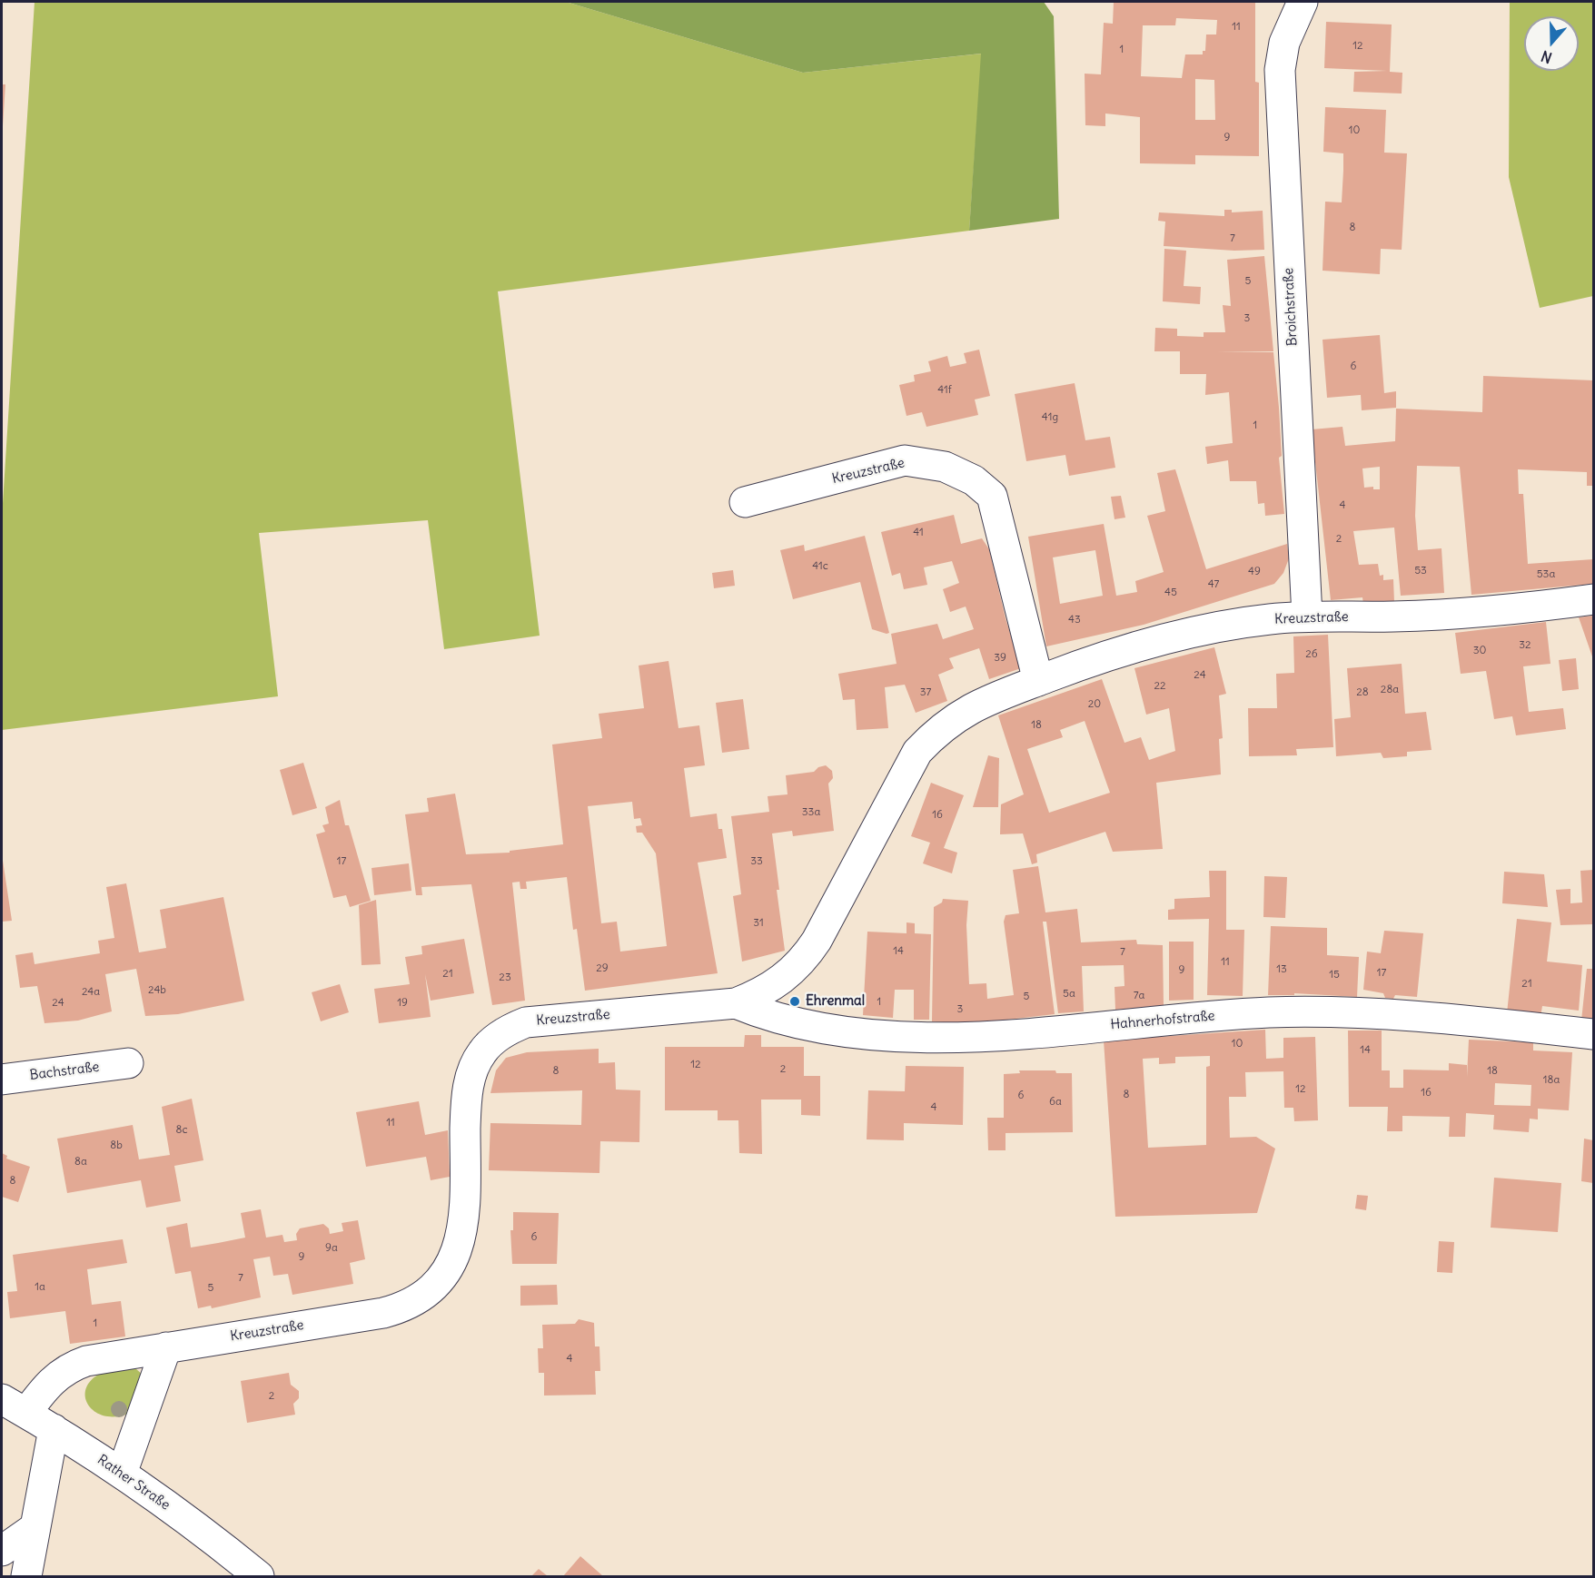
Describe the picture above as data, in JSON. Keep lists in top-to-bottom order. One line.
{"streets":{"street":["Broichstraße","Kreuzstraße","Hahnerhofstraße","Bachstraße","Rather Straße"]},"crossings":[["Broichstraße","Kreuzstraße"],["Kreuzstraße","Hahnerhofstraße"],["Kreuzstraße","Rather Straße"]],"places":["Ehrenmal"],"house_numbers":["11","12","1","10","9","8","7","5","3","6","41f","41g","1","4","41","2","41c","53","49","53a","47","45","43","32","30","26","39","24","22","28a","37","28","20","18","33a","16","17","33","31","14","7","11","29","13","9","17","21","15","23","21","24b","24a","5a","7a","5","1","24","19","3","10","14","12","2","8","18","18a","12","16","8","6","6a","4","11","8c","8b","8a","8","6","9a","9","7","1a","5","1","4","2"],"north":"bottom"}
